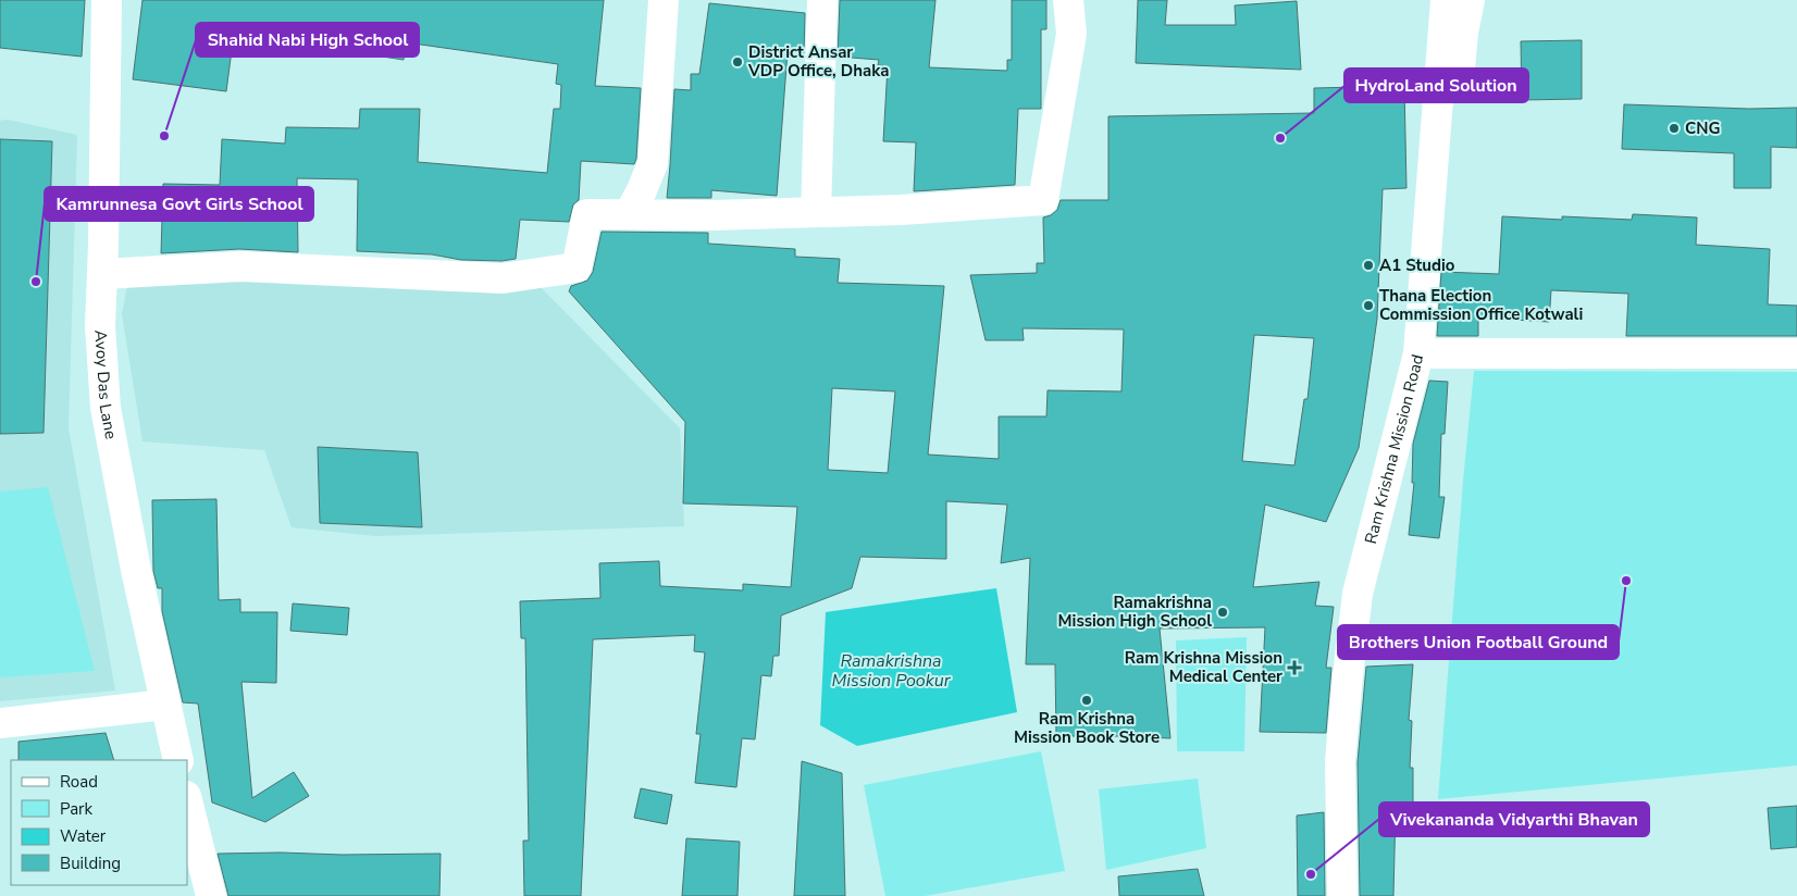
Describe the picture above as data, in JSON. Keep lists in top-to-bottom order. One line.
{"streets":{"street":["Avoy Das Lane","Ram Krishna Mission Road"]},"water":["Ramakrishna Mission Pookur"],"places":{"other":["District Ansar VDP Office, Dhaka","CNG","Shahid Nabi High School","HydroLand Solution","A1 Studio","Kamrunnesa Govt Girls School","Thana Election Commission Office Kotwali","Brothers Union Football Ground","Ramakrishna Mission High School","Ram Krishna Mission Book Store","Vivekananda Vidyarthi Bhavan"],"health":["Ram Krishna Mission Medical Center"]},"legend":["Road","Park","Water","Building"]}
